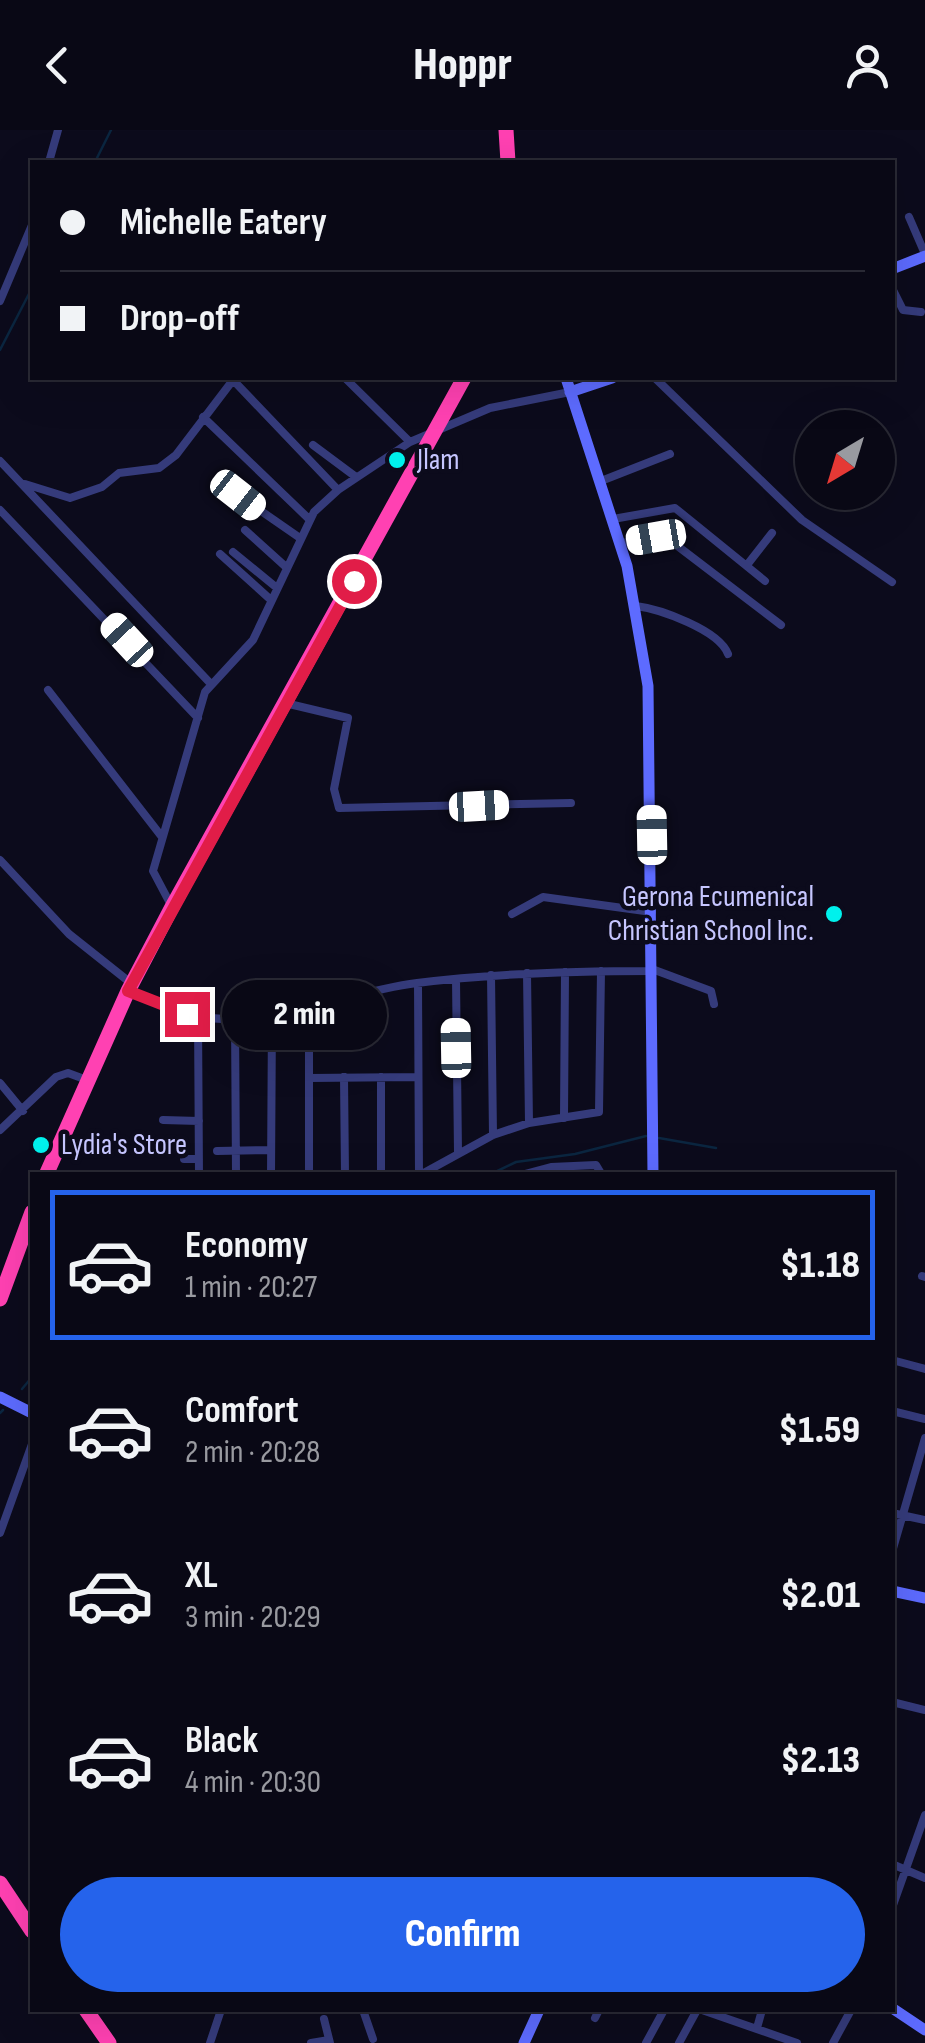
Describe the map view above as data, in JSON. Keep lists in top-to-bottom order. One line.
{"places":["Jlam","Gerona Ecumenical Christian School Inc.","Lydia's Store"],"north":"bottom left","page":{"header":"Hoppr","banner":["Michelle Eatery","Drop-off"],"bubble":"2 min","list":[{"name":"Economy","note":"1 min · 20:27","value":"$1.18"},{"name":"Comfort","note":"2 min · 20:28","value":"$1.59"},{"name":"XL","note":"3 min · 20:29","value":"$2.01"},{"name":"Black","note":"4 min · 20:30","value":"$2.13"}],"buttons":"Confirm"}}
